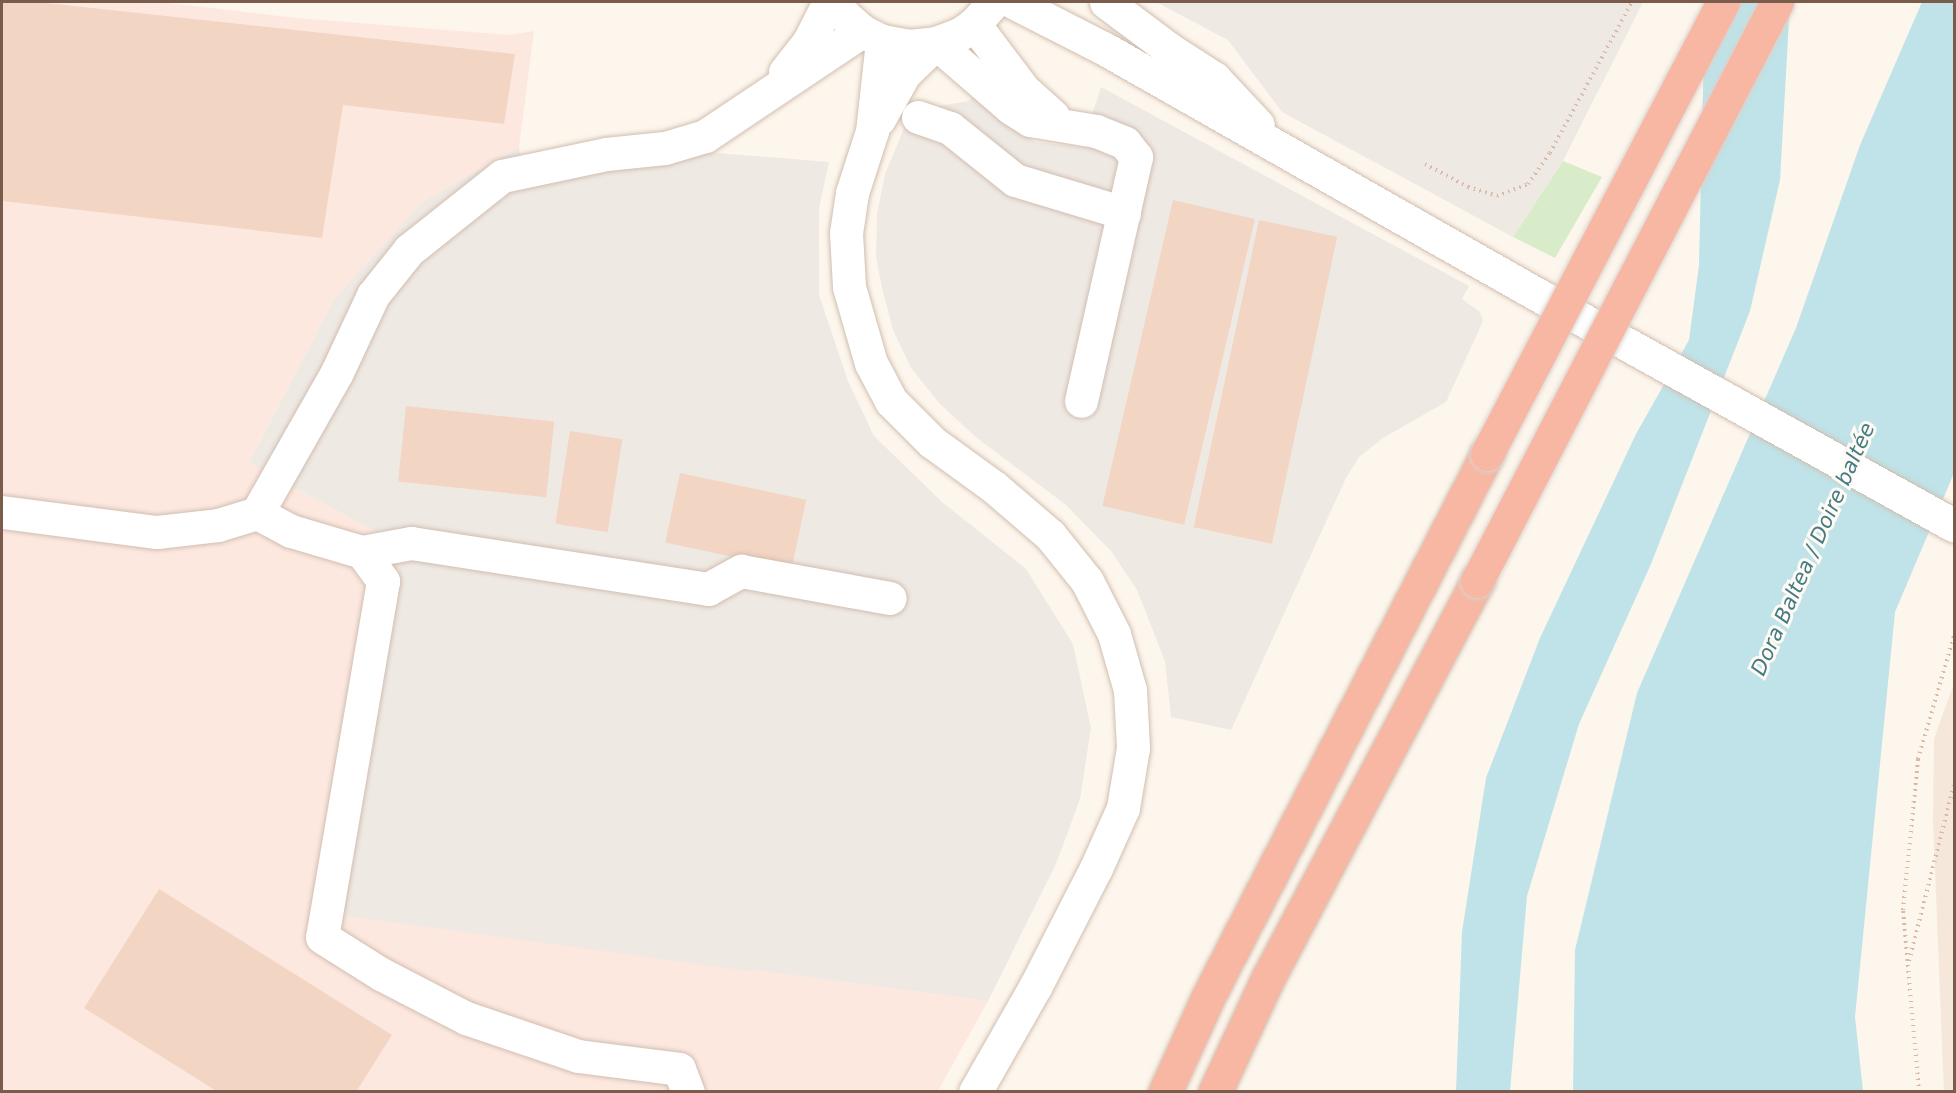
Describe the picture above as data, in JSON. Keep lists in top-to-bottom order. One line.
{"water":["Dora Baltea / Doire baltée"]}
